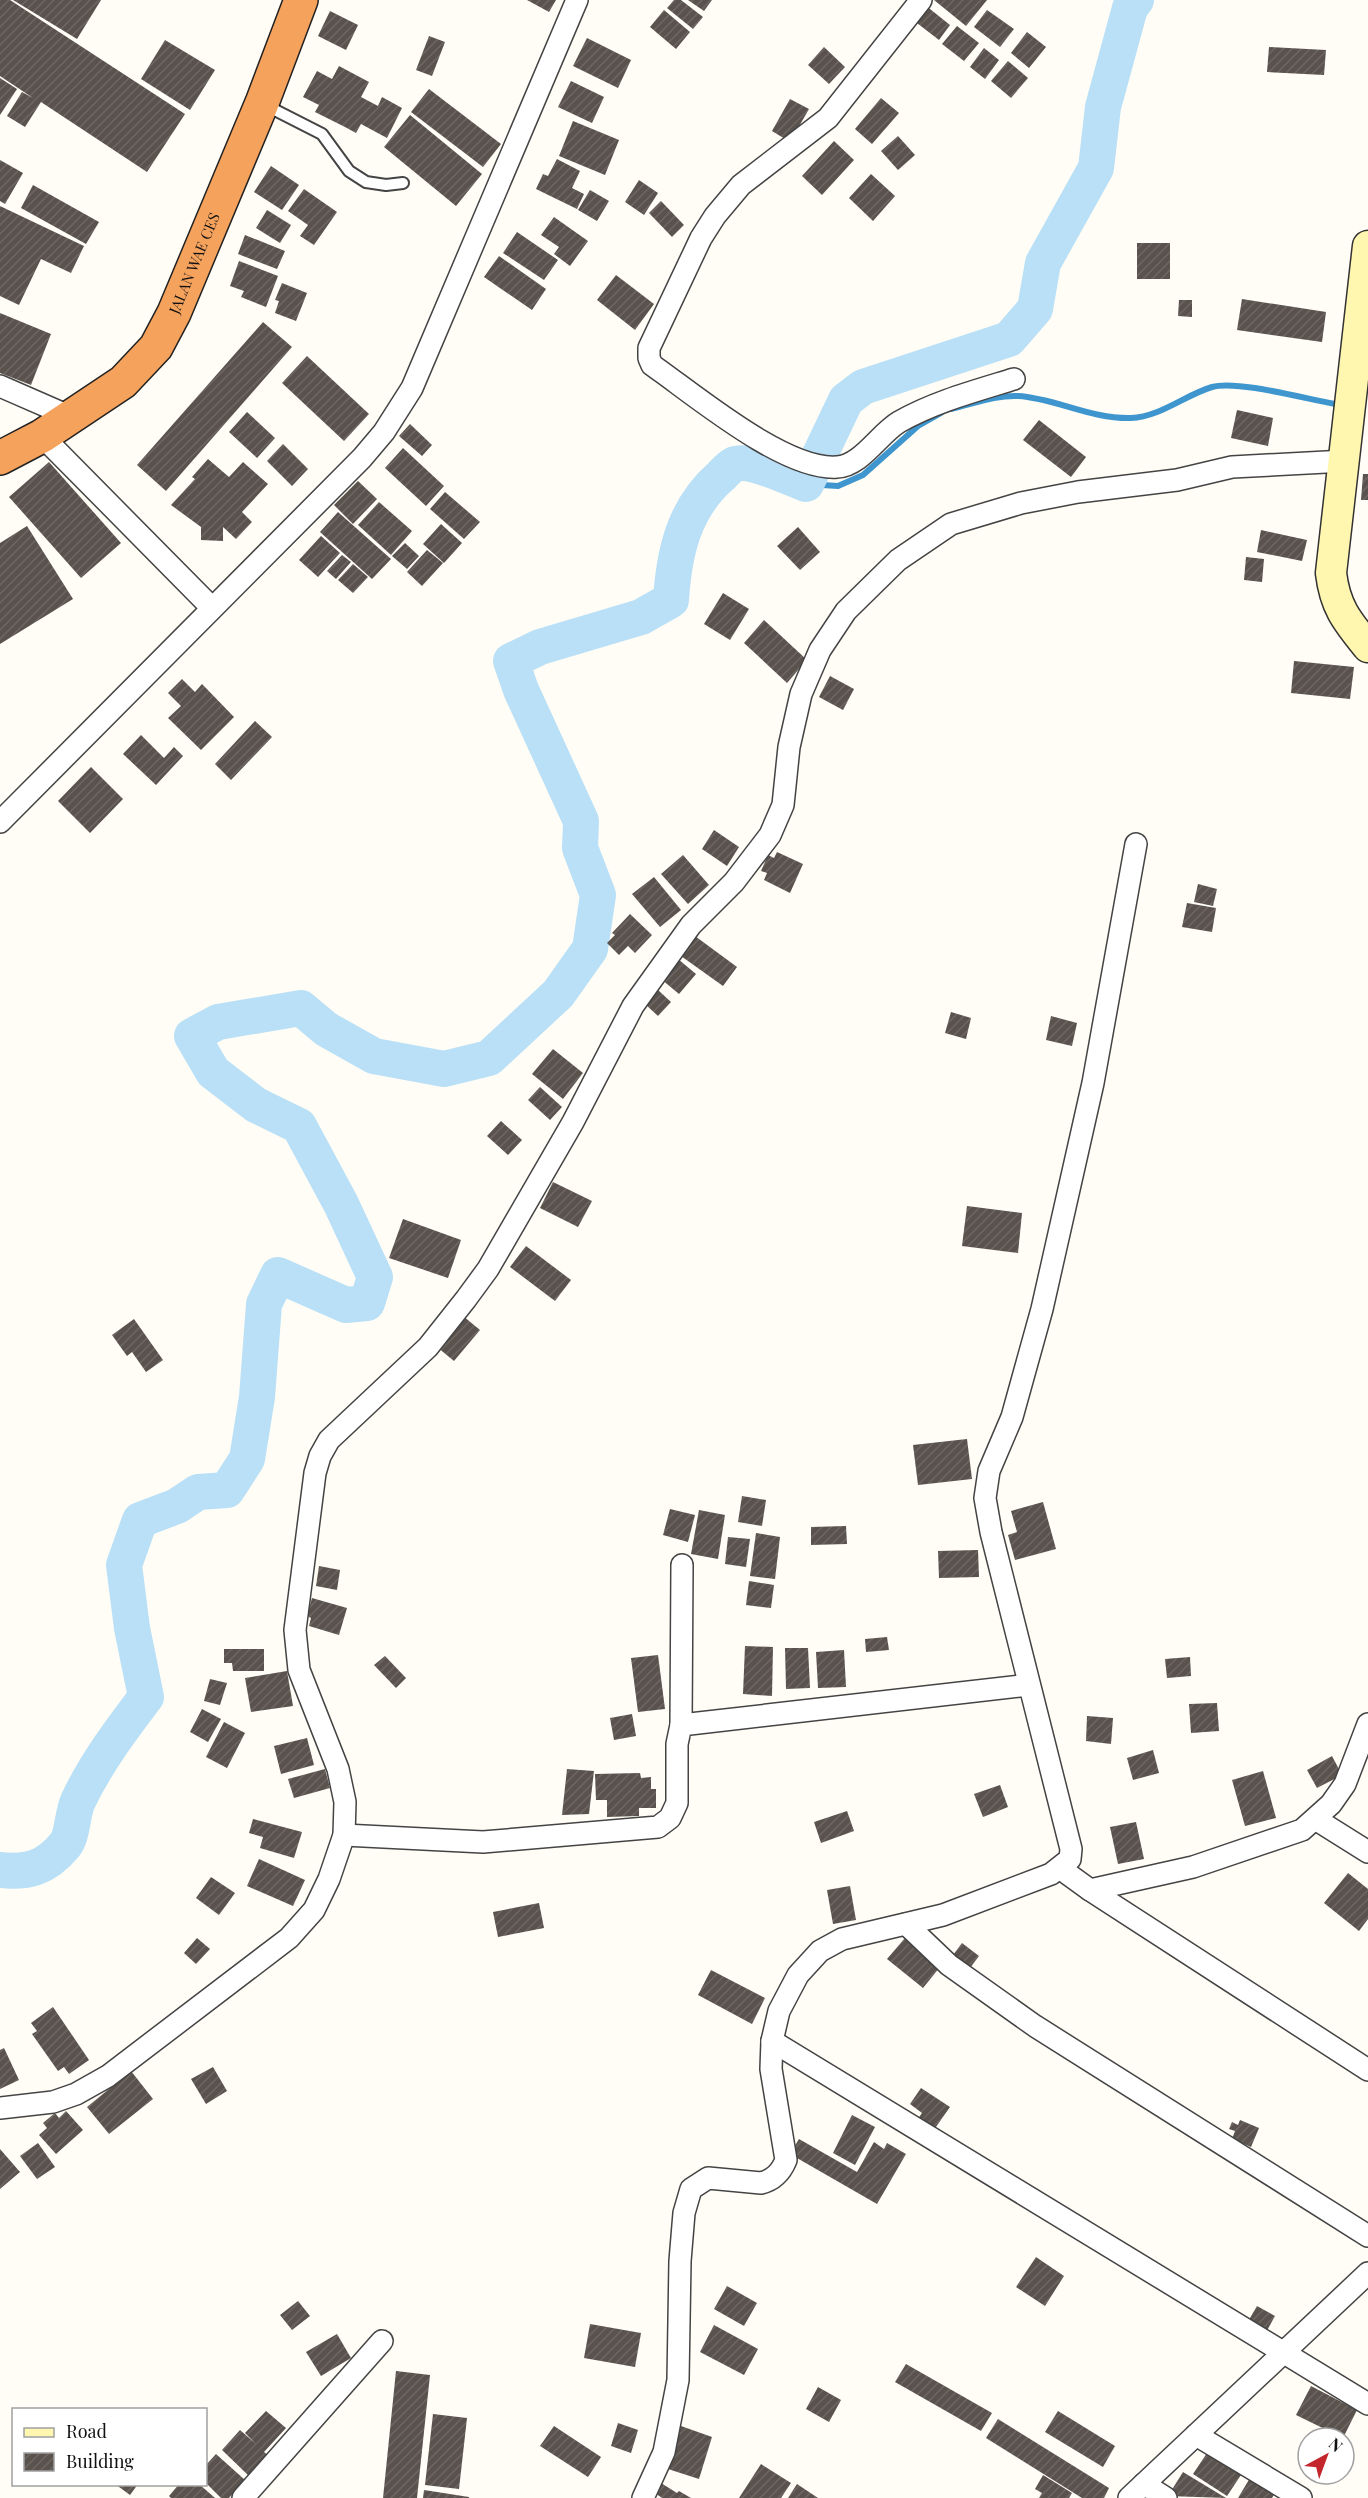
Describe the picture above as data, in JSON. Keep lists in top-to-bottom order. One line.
{"streets":{"highway":["JALAN WAE CES"]},"legend":["Road","Building"],"north":"top right"}
